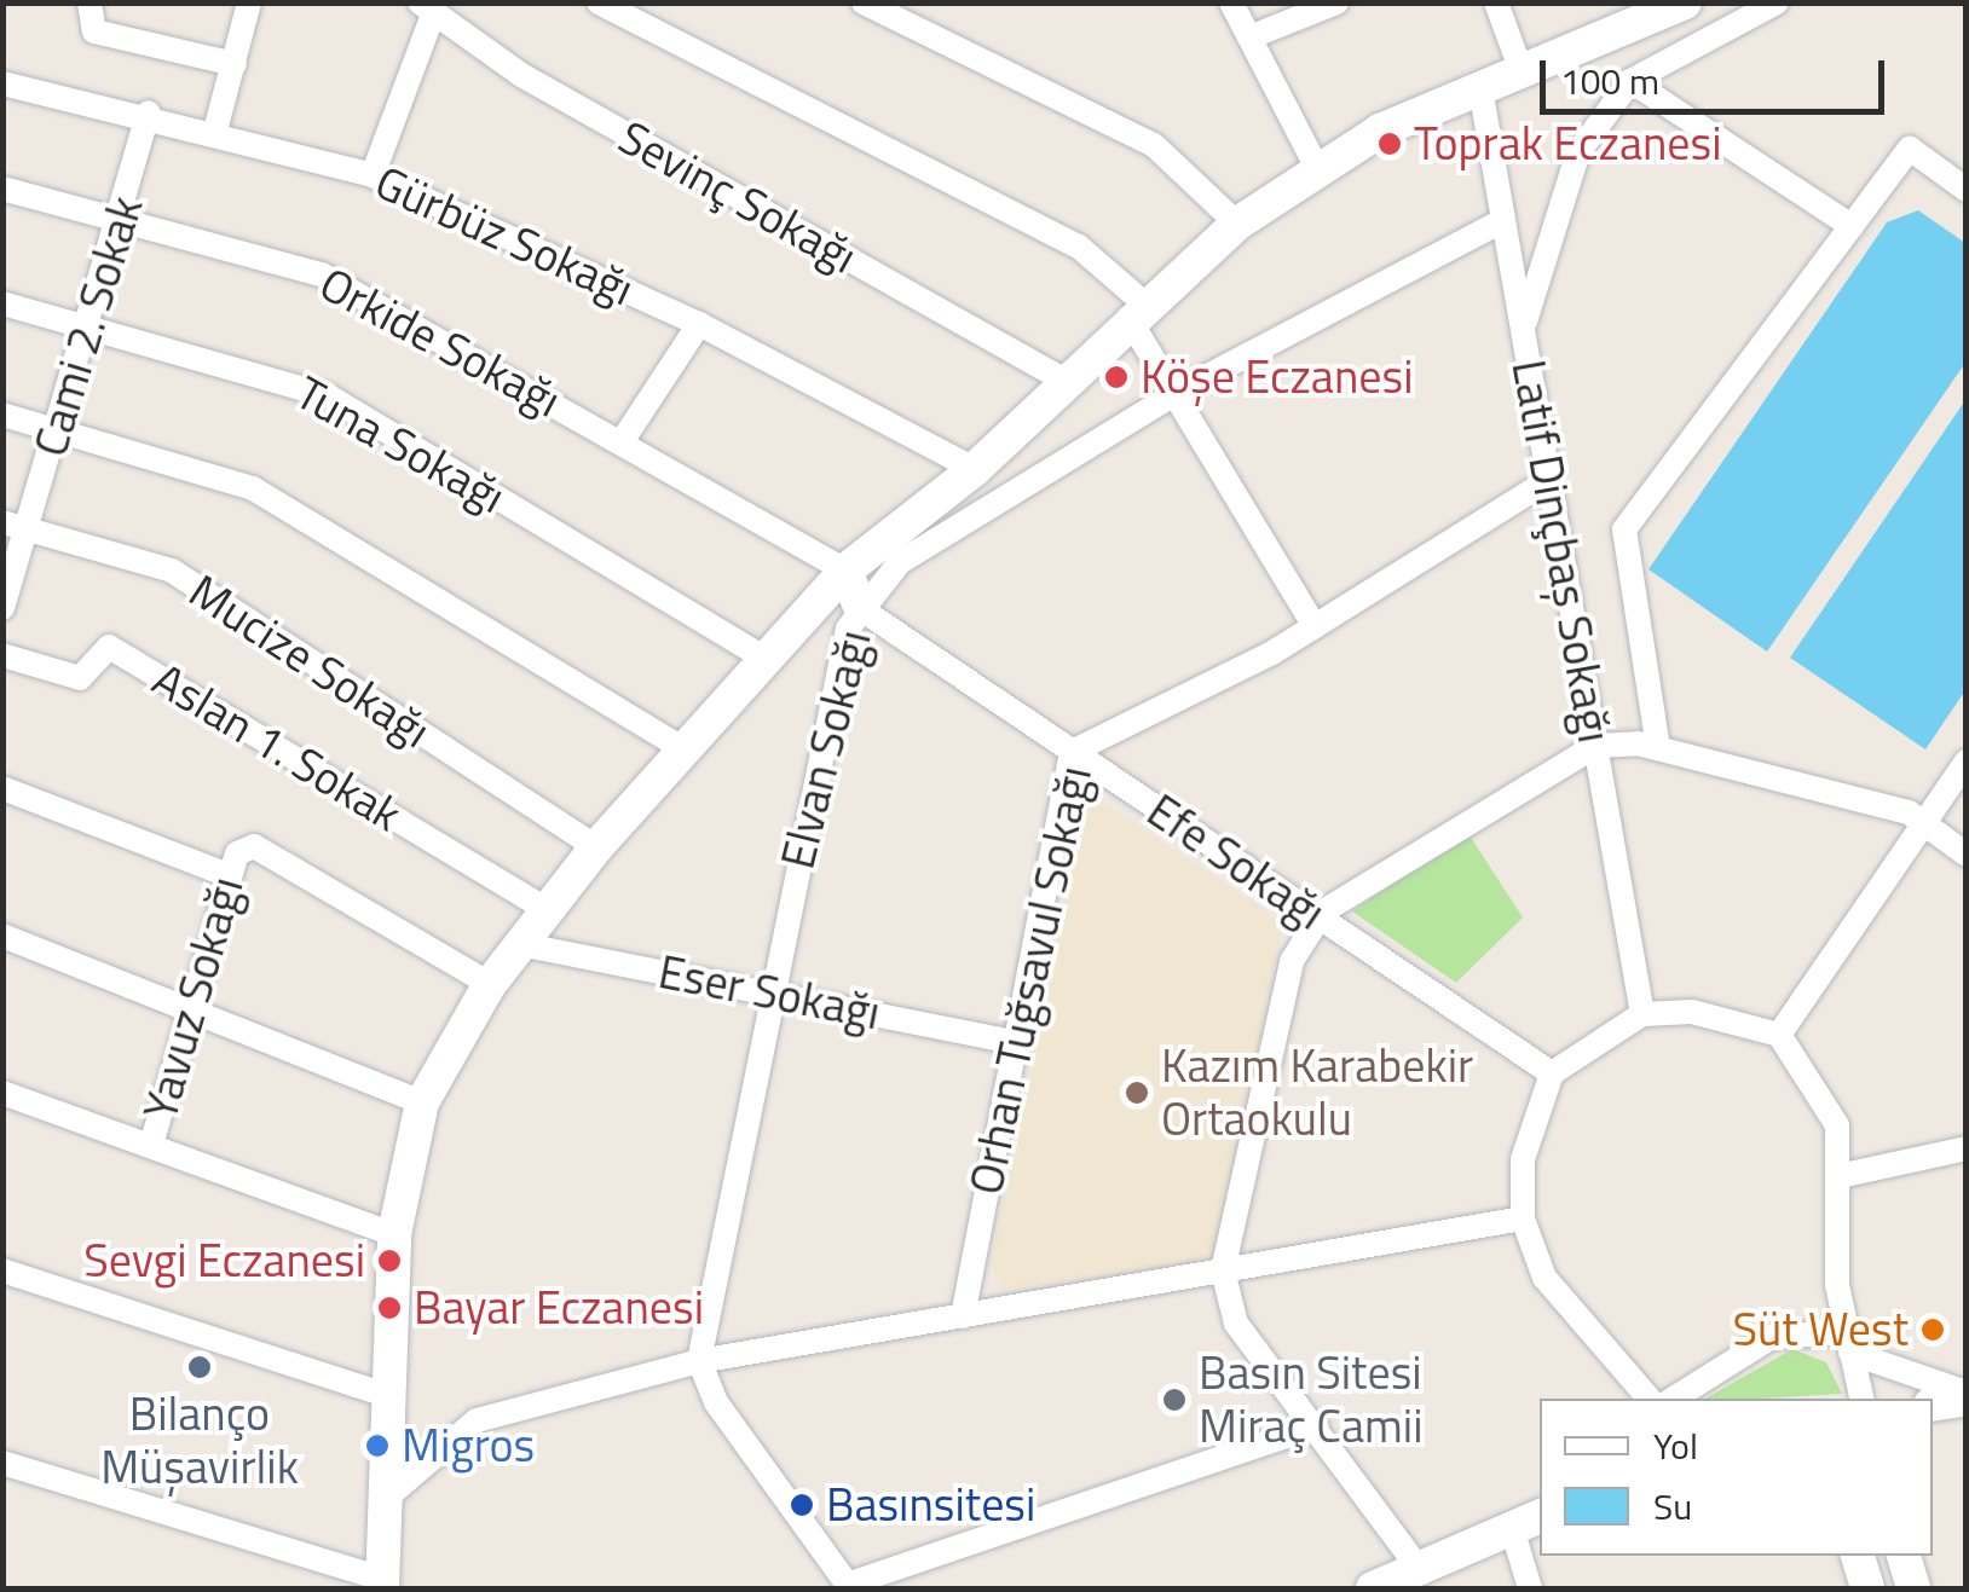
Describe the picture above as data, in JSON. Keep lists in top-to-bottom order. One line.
{"streets":{"street":["Sevinç Sokağı","Gürbüz Sokağı","Cami 2. Sokak","Orkide Sokağı","Tuna Sokağı","Latif Dinçbaş Sokağı","Mucize Sokağı","Aslan 1. Sokak","Elvan Sokağı","Efe Sokağı","Orhan Tuğsavul Sokağı","Eser Sokağı","Yavuz Sokağı"]},"crossings":[["Gürbüz Sokağı","Cami 2. Sokak"],["Cami 2. Sokak","Orkide Sokağı"],["Cami 2. Sokak","Tuna Sokağı"],["Cami 2. Sokak","Mucize Sokağı"],["Latif Dinçbaş Sokağı","Elvan Sokağı"],["Latif Dinçbaş Sokağı","Orhan Tuğsavul Sokağı"],["Elvan Sokağı","Efe Sokağı"],["Elvan Sokağı","Eser Sokağı"],["Efe Sokağı","Orhan Tuğsavul Sokağı"],["Orhan Tuğsavul Sokağı","Eser Sokağı"]],"places":["Toprak Eczanesi","Köşe Eczanesi","Kazım Karabekir Ortaokulu","Sevgi Eczanesi","Bayar Eczanesi","Süt West","Bilanço Müşavirlik","Basın Sitesi Miraç Camii","Migros","Basınsitesi"],"legend":["Yol","Su"],"scale_bar":"100 m"}
